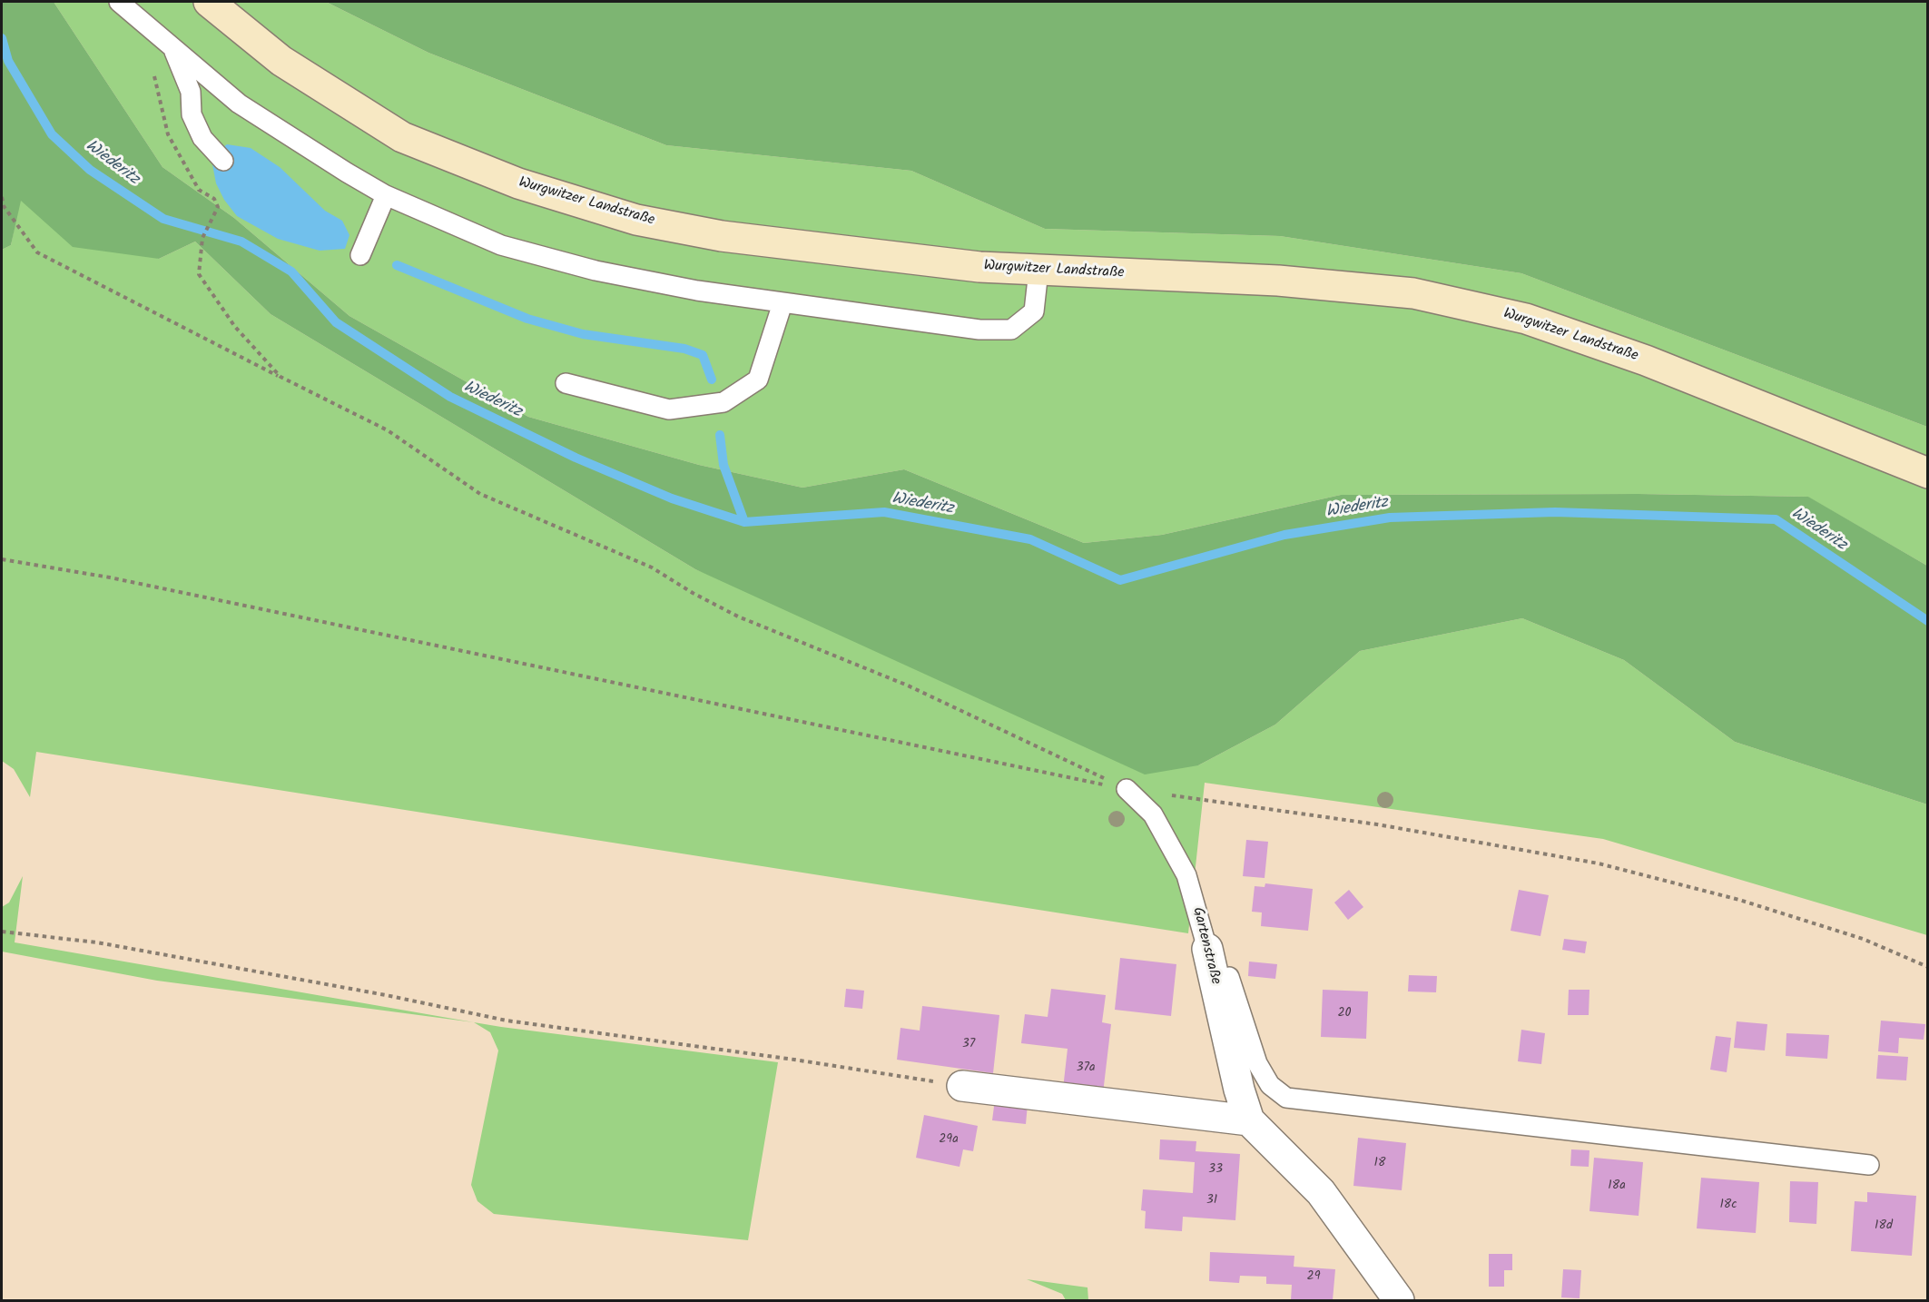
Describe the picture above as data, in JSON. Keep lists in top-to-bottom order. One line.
{"streets":{"main road":["Wurgwitzer Landstraße"],"street":["Gartenstraße"]},"water":["Wiederitz"],"house_numbers":["20","37","37a","29a","18","33","18a","31","18c","18d","29"]}
